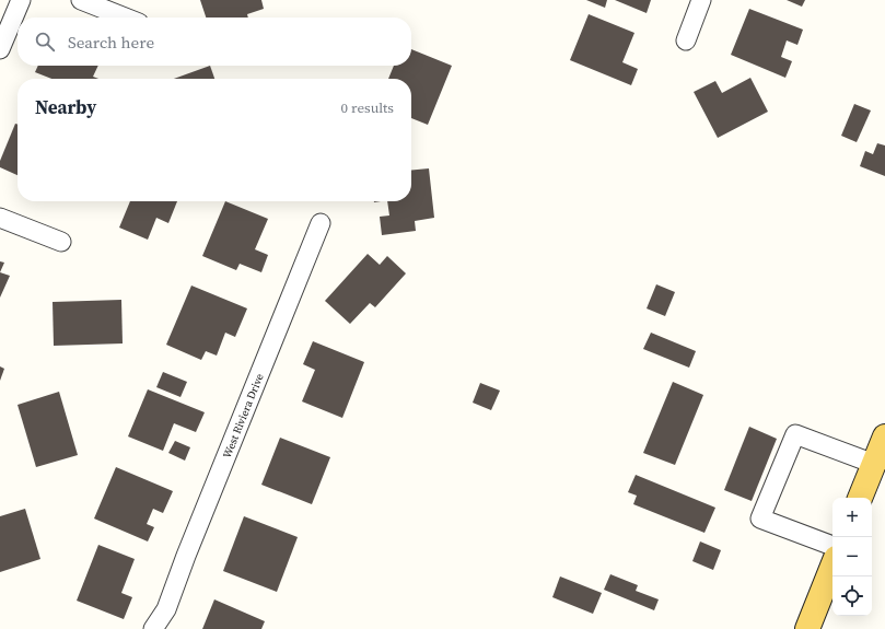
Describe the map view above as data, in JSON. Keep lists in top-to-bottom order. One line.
{"streets":{"street":["West Riviera Drive"]},"page":{"search":"Search here","heading":["Nearby","0 results"],"map_buttons":["+","−"]}}
